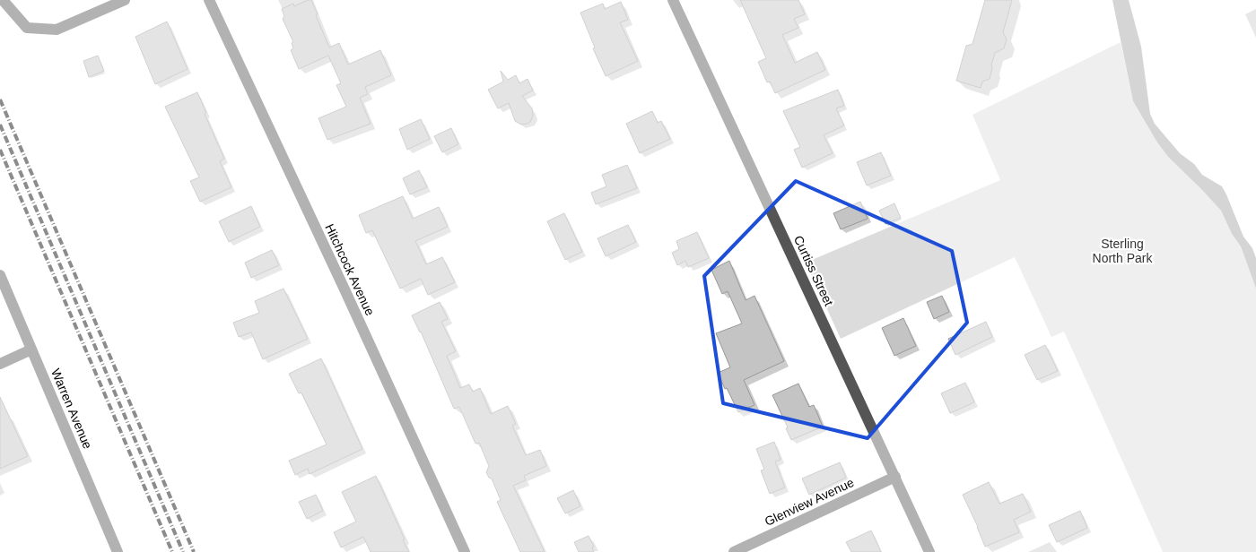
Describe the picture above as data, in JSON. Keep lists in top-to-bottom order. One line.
{"streets":{"street":["Hitchcock Avenue","Curtiss Street","Warren Avenue","Glenview Avenue"]},"crossings":[["Curtiss Street","Glenview Avenue"]],"parks":["Sterling North Park"]}
